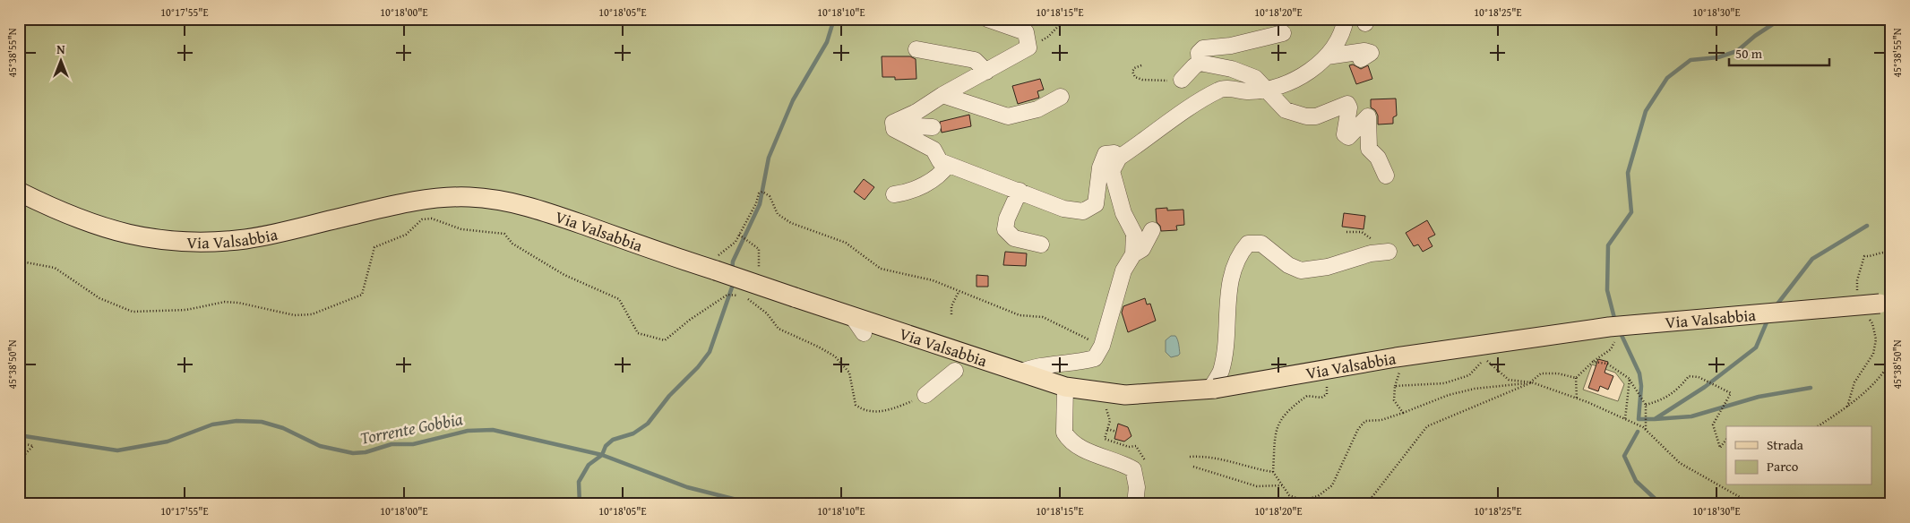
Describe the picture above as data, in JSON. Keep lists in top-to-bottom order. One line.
{"streets":{"main road":["Via Valsabbia"]},"water":["Torrente Gobbia"],"legend":["Strada","Parco"],"scale_bar":"50 m","north":"top","coordinates":["10°17'55\"E","10°18'00\"E","10°18'05\"E","10°18'10\"E","10°18'15\"E","10°18'20\"E","10°18'25\"E","10°18'30\"E","45°38'55\"N","45°38'50\"N"]}
